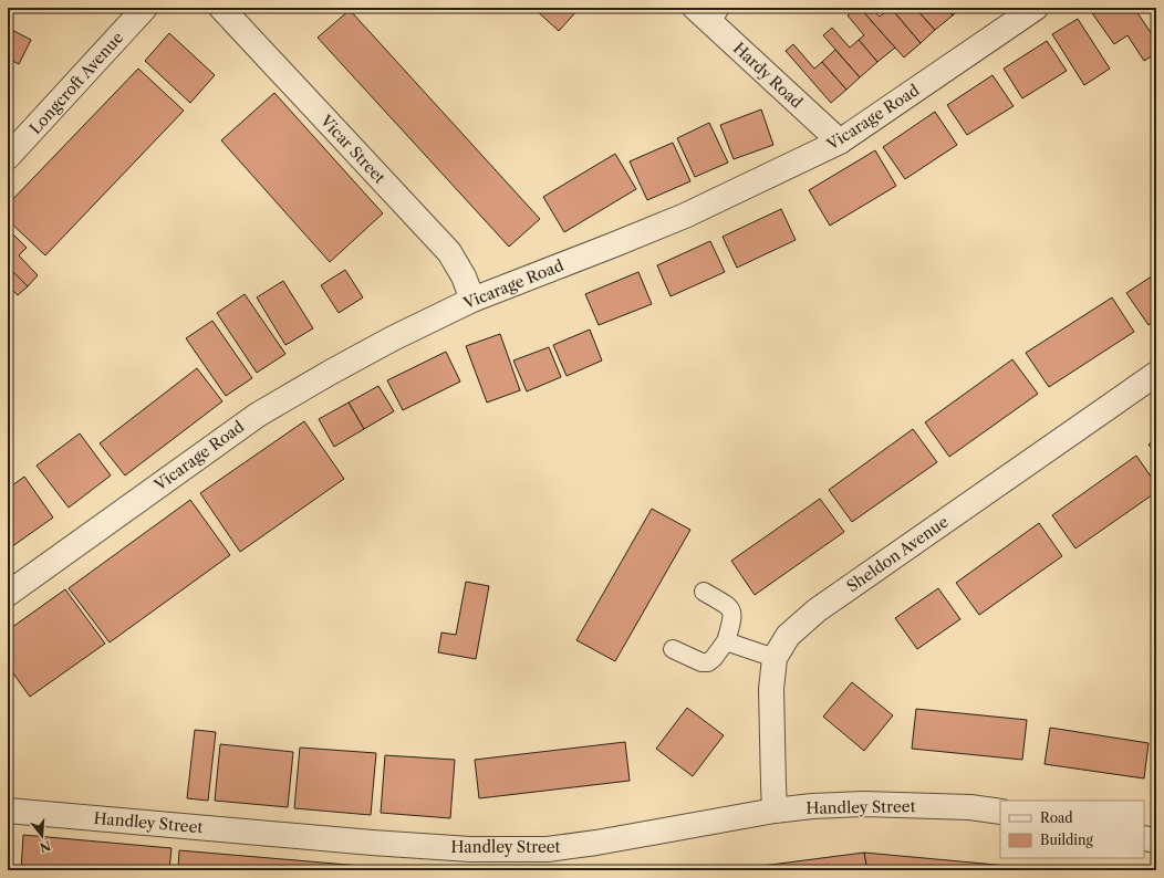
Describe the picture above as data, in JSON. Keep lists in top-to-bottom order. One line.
{"streets":{"street":["Hardy Road","Longcroft Avenue","Vicarage Road","Vicar Street","Sheldon Avenue","Handley Street"]},"crossings":[["Hardy Road","Vicarage Road"],["Vicarage Road","Vicar Street"],["Sheldon Avenue","Handley Street"]],"legend":["Road","Building"],"north":"bottom"}
